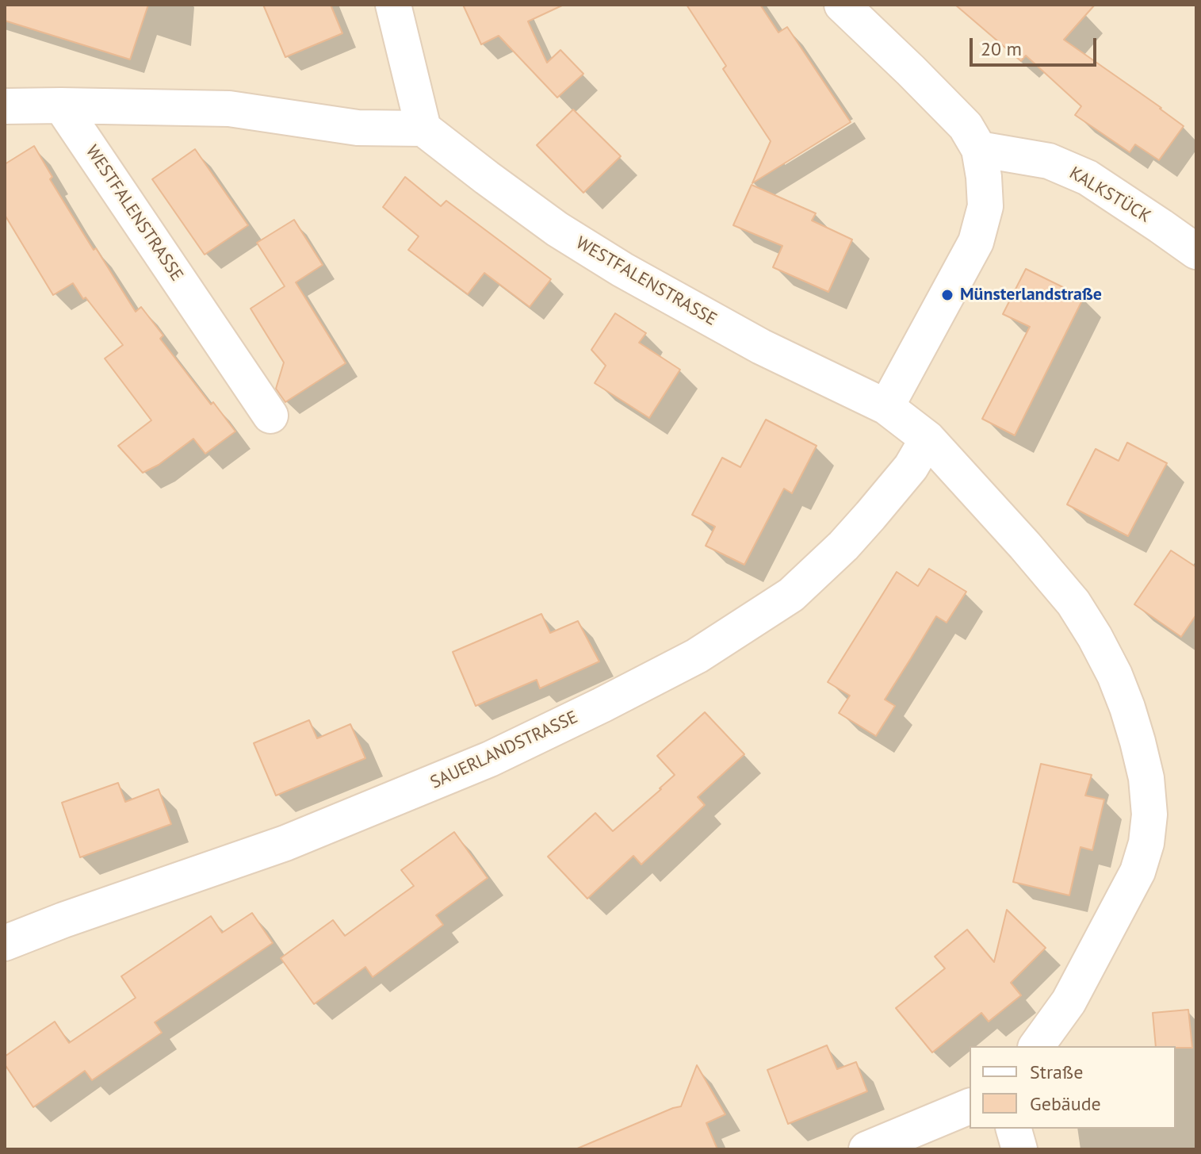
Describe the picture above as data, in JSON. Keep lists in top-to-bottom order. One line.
{"streets":{"street":["KALKSTÜCK","WESTFALENSTRASSE","SAUERLANDSTRASSE"]},"places":["Münsterlandstraße"],"legend":["Straße","Gebäude"],"scale_bar":"20 m"}
